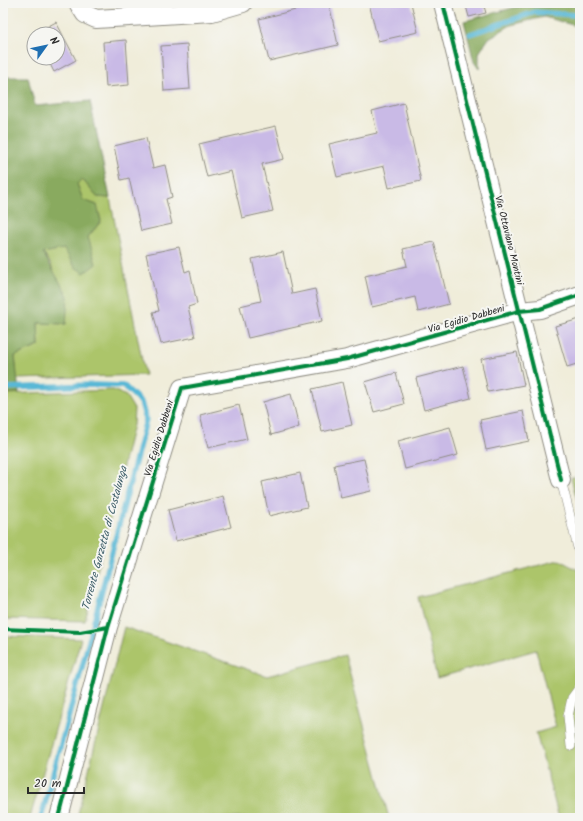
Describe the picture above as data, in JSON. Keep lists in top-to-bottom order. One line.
{"streets":{"street":["Via Ottaviano Montini","Via Egidio Dabbeni"]},"crossings":[["Via Ottaviano Montini","Via Egidio Dabbeni"]],"water":["Torrente Garzetta di Costalunga"],"scale_bar":"20 m","north":"top right"}
